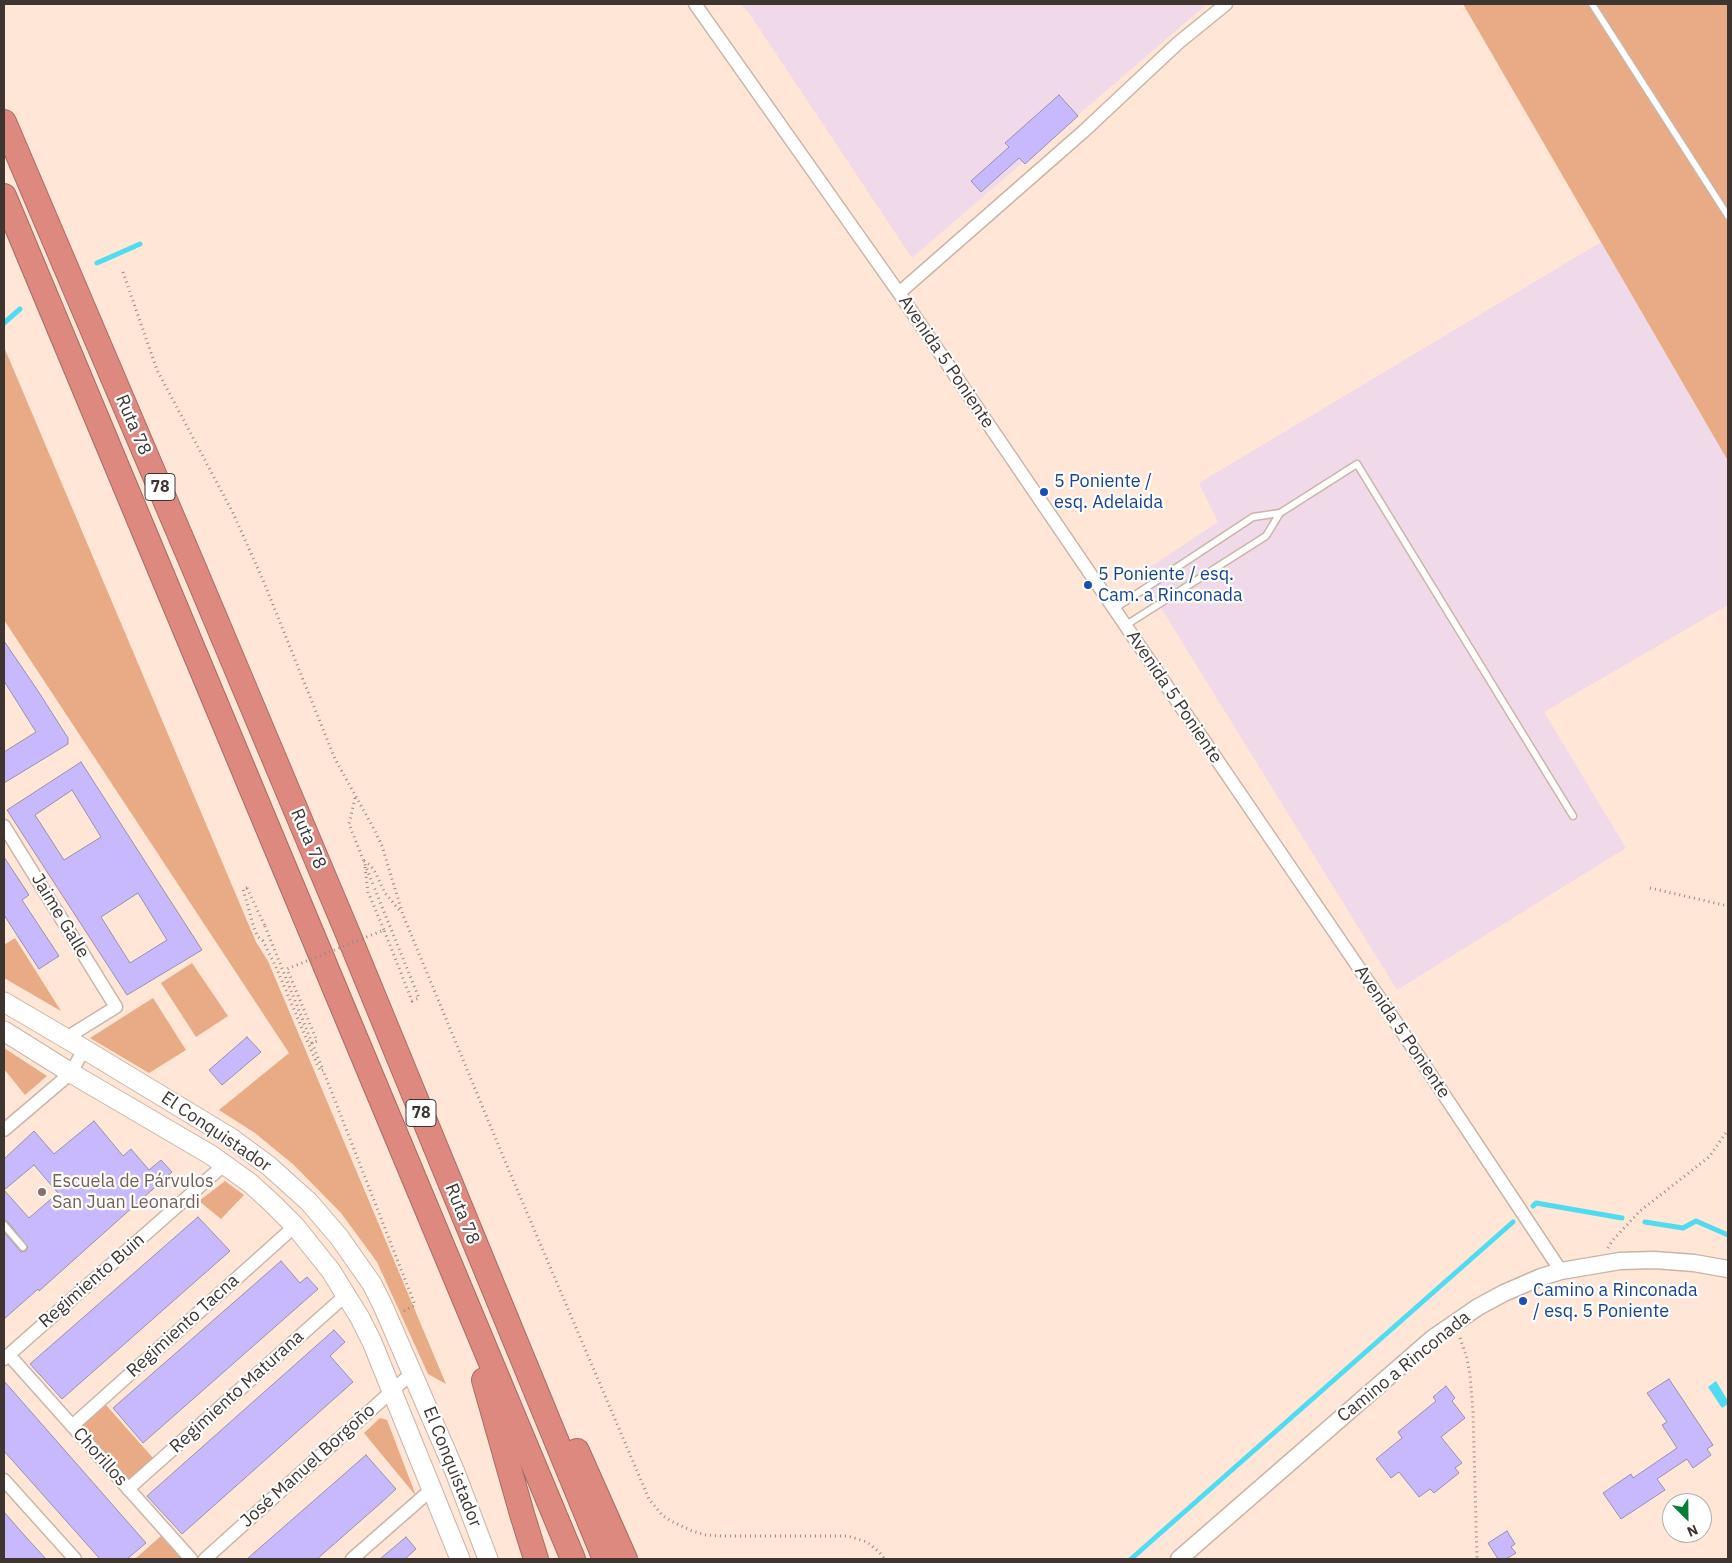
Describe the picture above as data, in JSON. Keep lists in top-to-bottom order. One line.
{"streets":{"highway":["Ruta 78","78"],"main road":["El Conquistador"],"street":["Avenida 5 Poniente","Jaime Galle","Regimiento Buin","Regimiento Tacna","Camino a Rinconada","Regimiento Maturana","Chorillos","José Manuel Borgoño"]},"crossings":[["Avenida 5 Poniente","Camino a Rinconada"],["Jaime Galle","El Conquistador"],["El Conquistador","Regimiento Buin"],["El Conquistador","Regimiento Tacna"],["El Conquistador","Regimiento Maturana"],["El Conquistador","José Manuel Borgoño"],["Regimiento Buin","Chorillos"],["Regimiento Tacna","Chorillos"],["Regimiento Maturana","Chorillos"]],"places":["5 Poniente / esq. Adelaida","5 Poniente / esq. Cam. a Rinconada","Escuela de Párvulos San Juan Leonardi","Camino a Rinconada / esq. 5 Poniente"],"north":"bottom right"}
